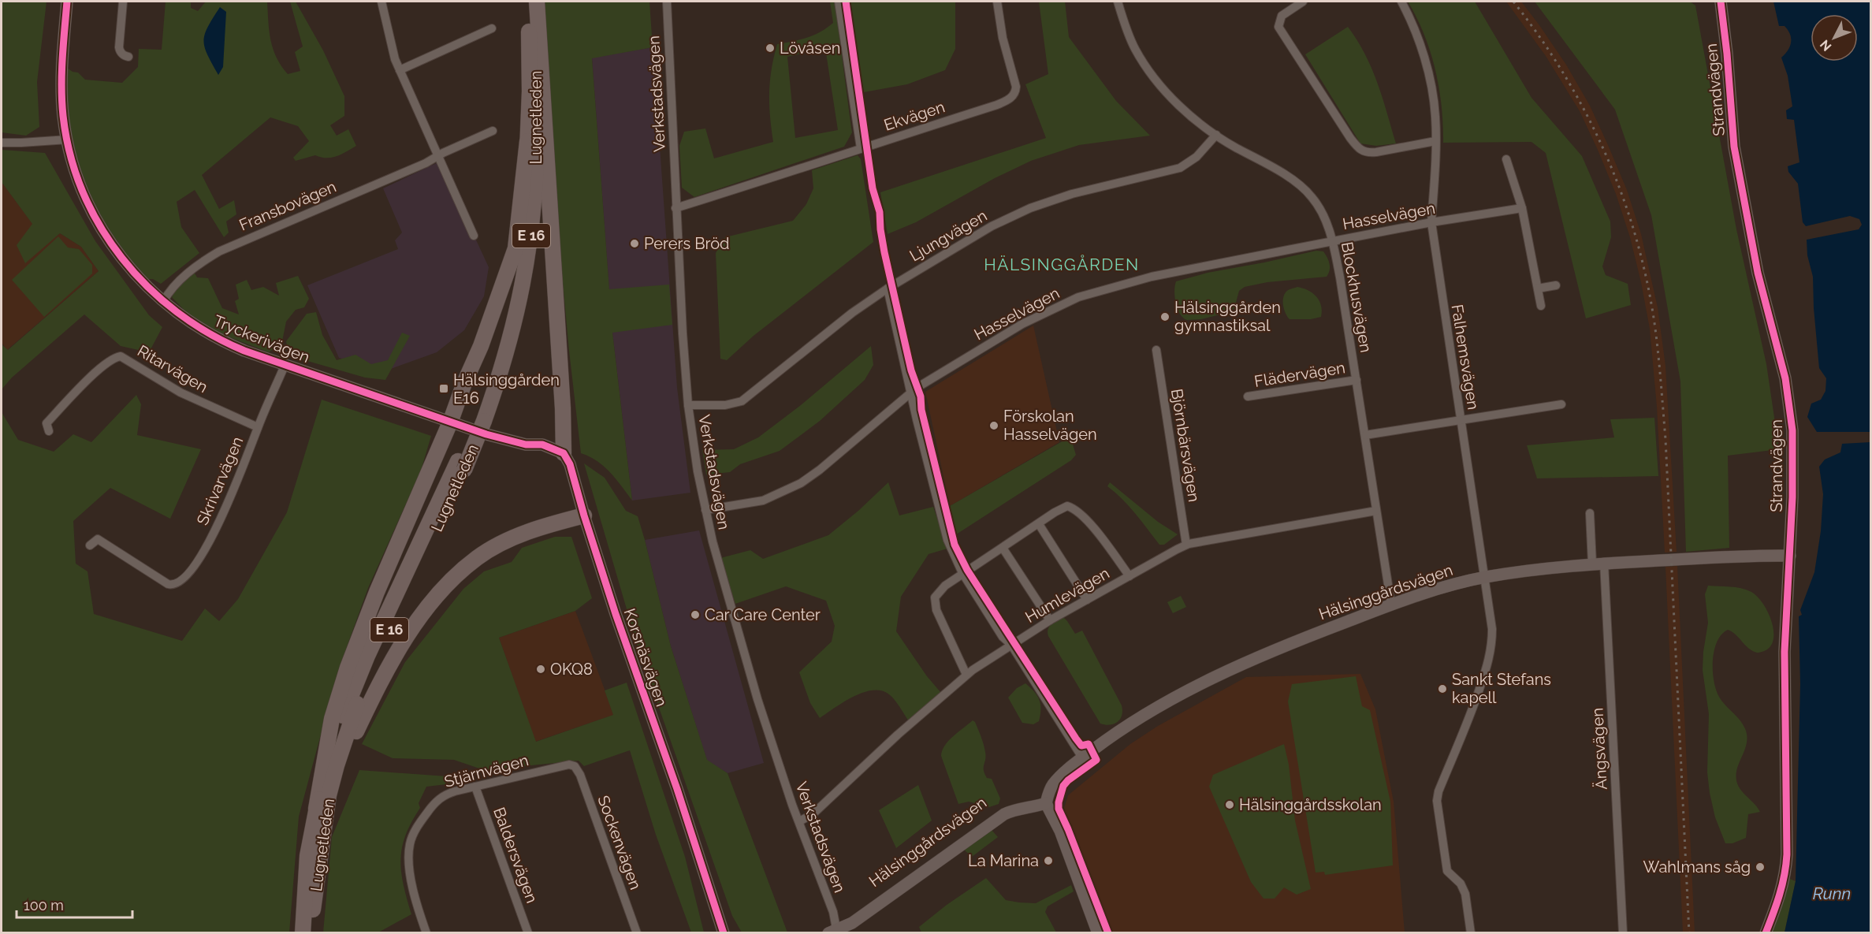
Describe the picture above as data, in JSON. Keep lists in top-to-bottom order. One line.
{"streets":{"highway":["Lugnetleden","E 16"],"street":["Strandvägen","Verkstadsvägen","Ekvägen","Fransbovägen","Hasselvägen","Ljungvägen","Blockhusvägen","Tryckerivägen","Falhemsvägen","Ritarvägen","Flädervägen","Björnbärsvägen","Skrivarvägen","Hälsinggårdsvägen","Humlevägen","Korsnäsvägen","Ängsvägen","Stjärnvägen","Sockenvägen","Baldersvägen"]},"crossings":[["Strandvägen","Hälsinggårdsvägen"],["Verkstadsvägen","Ekvägen"],["Verkstadsvägen","Hasselvägen"],["Verkstadsvägen","Ljungvägen"],["Verkstadsvägen","Hälsinggårdsvägen"],["Verkstadsvägen","Humlevägen"],["Lugnetleden","E 16"],["Fransbovägen","Tryckerivägen"],["Hasselvägen","Blockhusvägen"],["Hasselvägen","Falhemsvägen"],["E 16","Tryckerivägen"],["E 16","Korsnäsvägen"],["Ljungvägen","Blockhusvägen"],["Blockhusvägen","Flädervägen"],["Blockhusvägen","Hälsinggårdsvägen"],["Blockhusvägen","Humlevägen"],["Tryckerivägen","Skrivarvägen"],["Tryckerivägen","Korsnäsvägen"],["Falhemsvägen","Hälsinggårdsvägen"],["Ritarvägen","Skrivarvägen"],["Björnbärsvägen","Humlevägen"],["Hälsinggårdsvägen","Ängsvägen"],["Stjärnvägen","Sockenvägen"],["Stjärnvägen","Baldersvägen"]],"districts":["HÄLSINGGÅRDEN"],"water":["Runn"],"places":{"other":["Lövåsen","Perers Bröd","Hälsinggården gymnastiksal","Förskolan Hasselvägen","Car Care Center","OKQ8","Sankt Stefans kapell","Hälsinggårdsskolan","La Marina","Wahlmans såg"],"transit":["Hälsinggården E16"]},"scale_bar":"100 m","north":"bottom left"}
